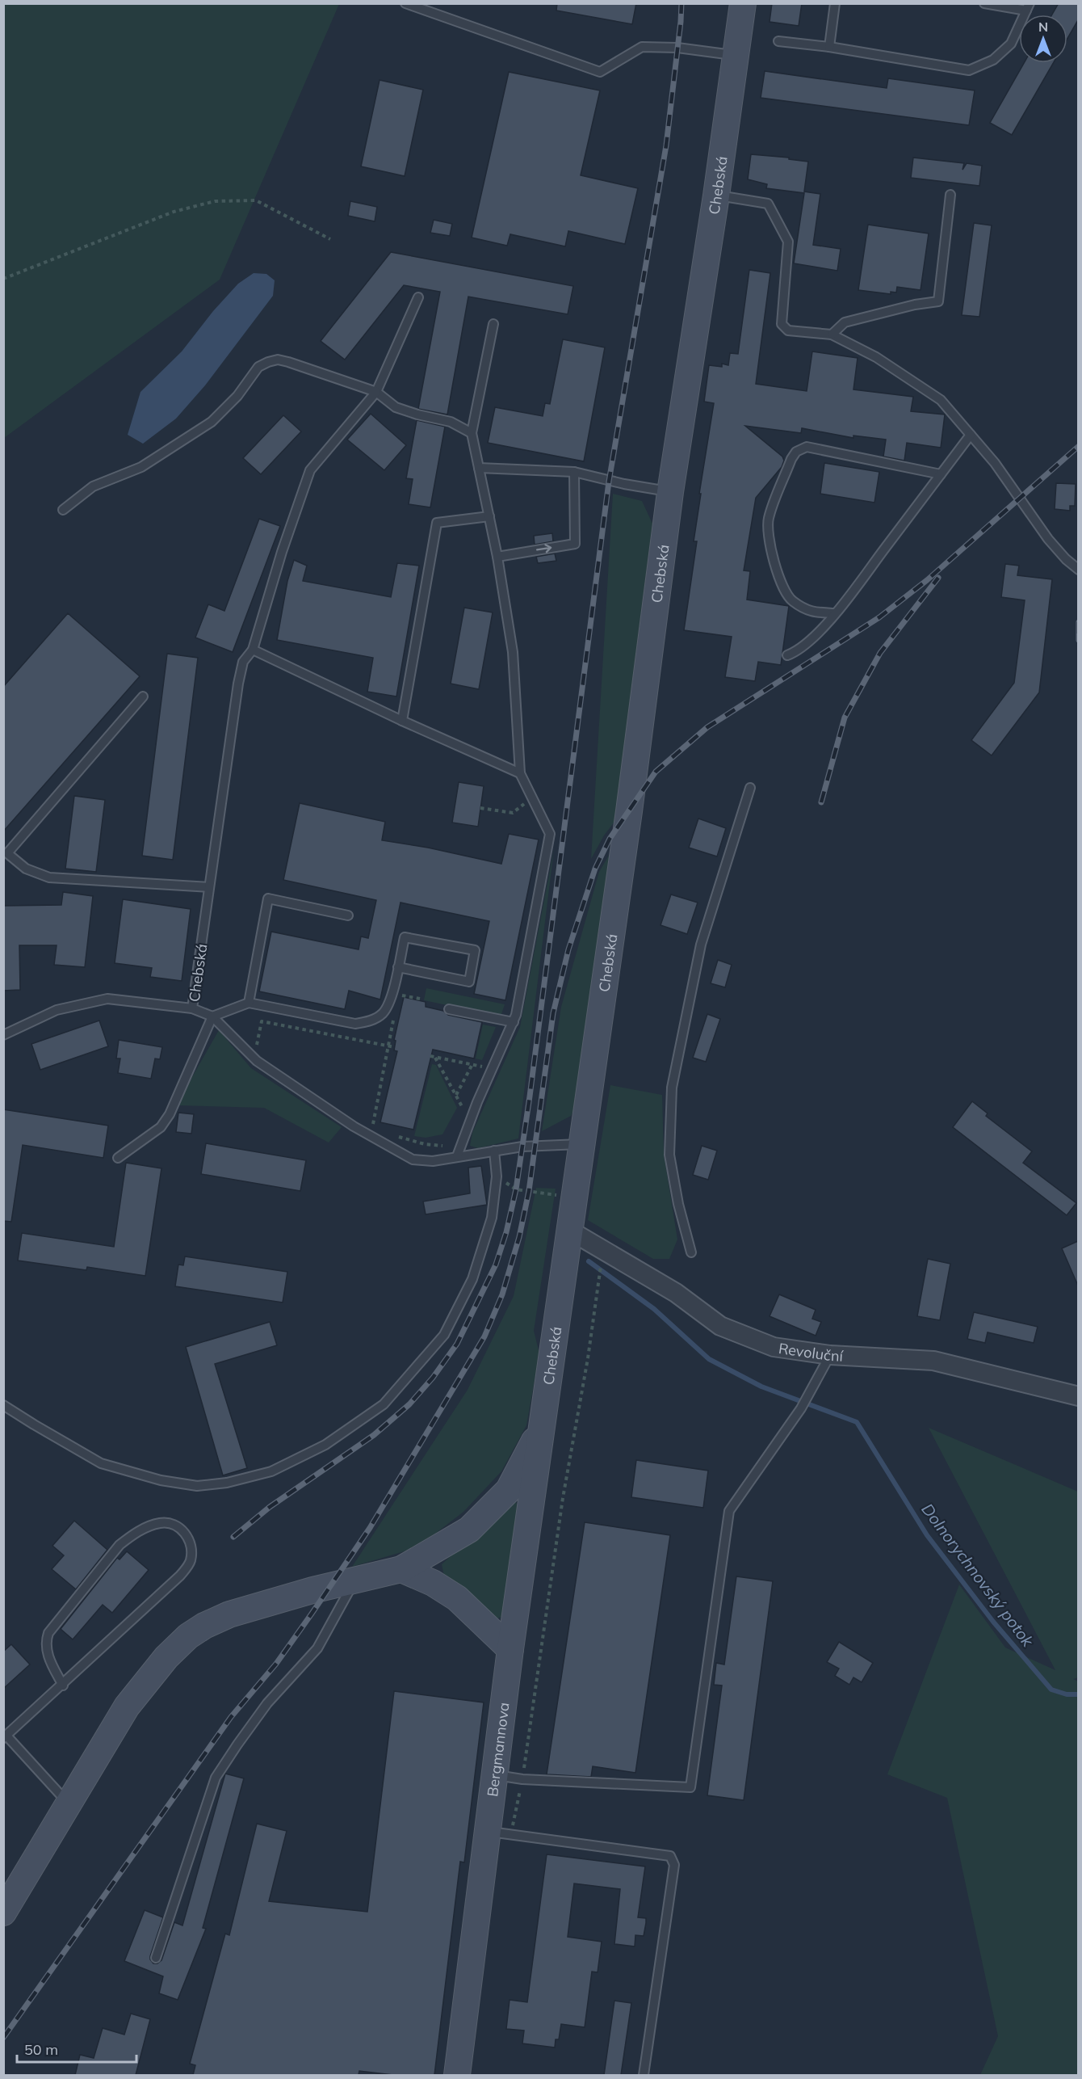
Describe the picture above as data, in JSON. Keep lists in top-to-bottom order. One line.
{"streets":{"street":["Chebská","Revoluční","Bergmannova"]},"crossings":[["Chebská","Revoluční"],["Chebská","Bergmannova"]],"water":["Dolnorychnovský potok"],"scale_bar":"50 m","north":"top"}
